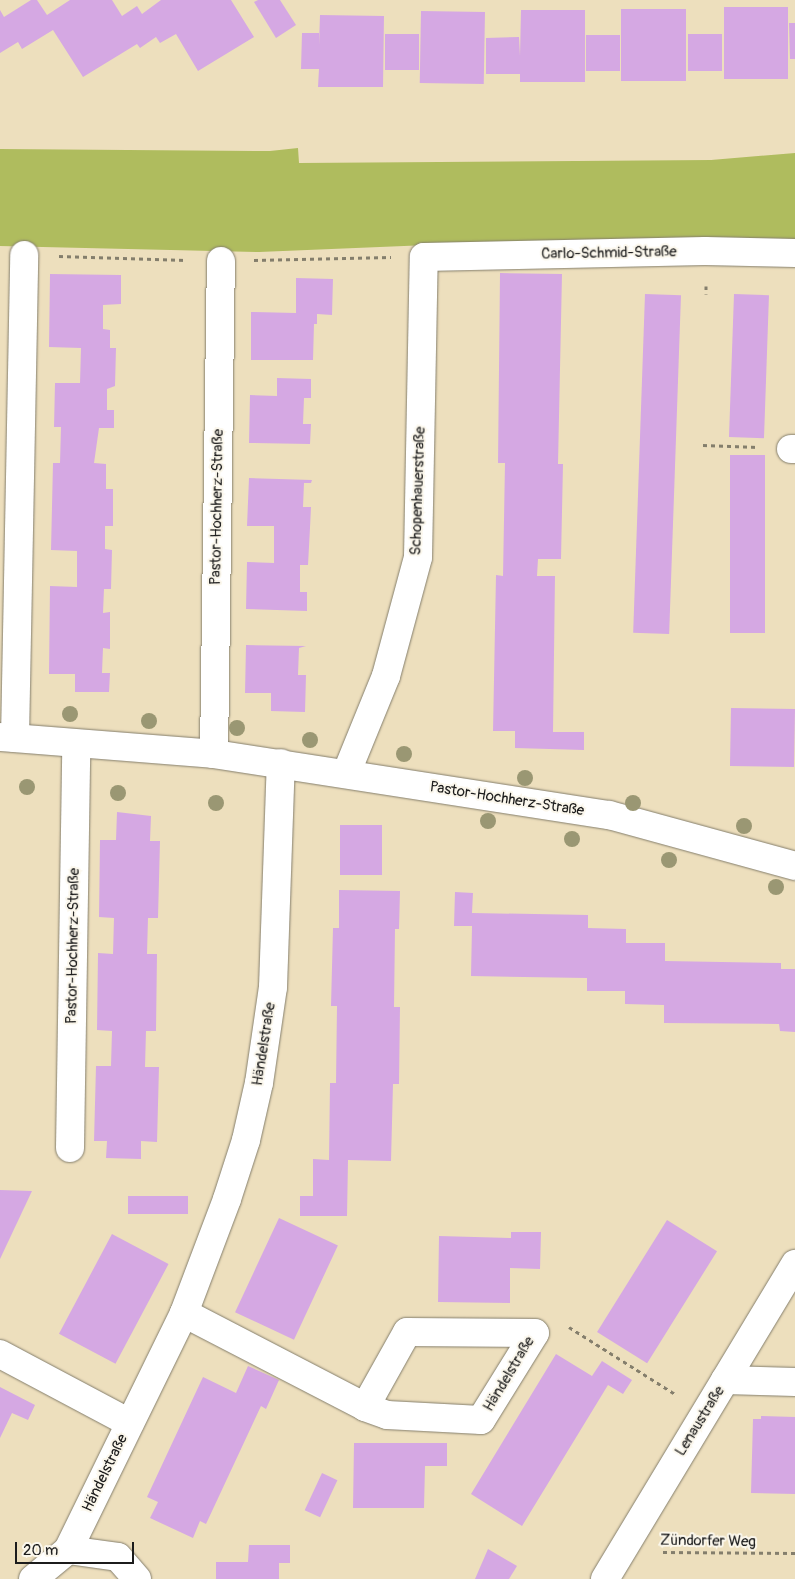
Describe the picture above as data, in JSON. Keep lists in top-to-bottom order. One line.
{"streets":{"street":["Carlo-Schmid-Straße","Schopenhauerstraße","Pastor-Hochherz-Straße","Händelstraße","Lenaustraße"],"path":["Zündorfer Weg"]},"crossings":[["Carlo-Schmid-Straße","Schopenhauerstraße"],["Schopenhauerstraße","Pastor-Hochherz-Straße"],["Pastor-Hochherz-Straße","Händelstraße"],["Lenaustraße","Zündorfer Weg"]],"scale_bar":"20 m"}
